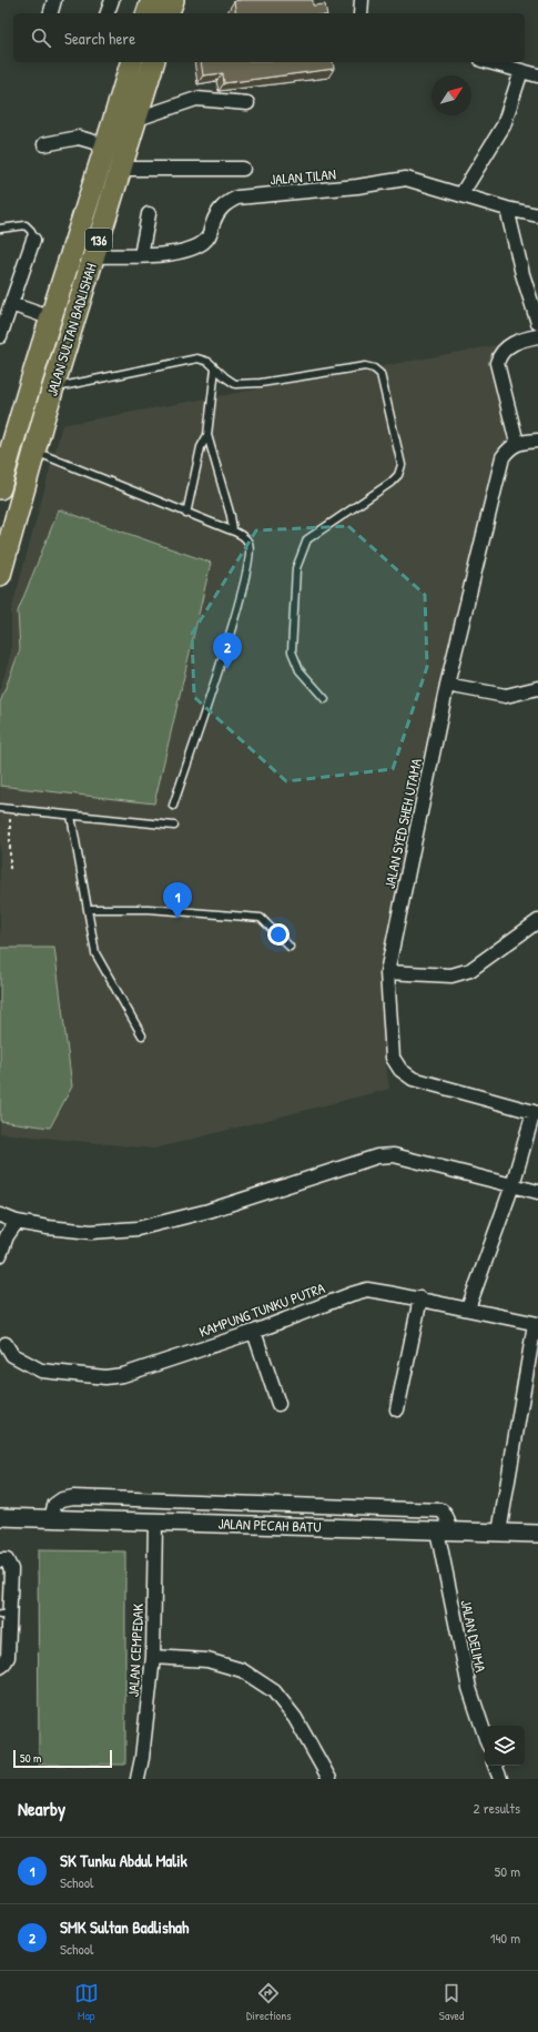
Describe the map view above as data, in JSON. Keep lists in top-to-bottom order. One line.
{"streets":{"main road":["136","JALAN SULTAN BADLISHAH"],"street":["JALAN TILAN","JALAN SYED SHEH UTAMA","KAMPUNG TUNKU PUTRA","JALAN PECAH BATU","JALAN DELIMA","JALAN CEMPEDAK"]},"crossings":[["JALAN TILAN","JALAN SULTAN BADLISHAH"],["JALAN PECAH BATU","JALAN DELIMA"],["JALAN PECAH BATU","JALAN CEMPEDAK"]],"scale_bar":"50 m","north":"top right","page":{"search":"Search here","pins":["2","1"],"scale":"50 m","heading":["Nearby","2 results"],"list":[{"mark":"1","name":"SK Tunku Abdul Malik","note":"School","value":"50 m"},{"mark":"2","name":"SMK Sultan Badlishah","note":"School","value":"140 m"}],"nav":["Map","Directions","Saved"]}}
